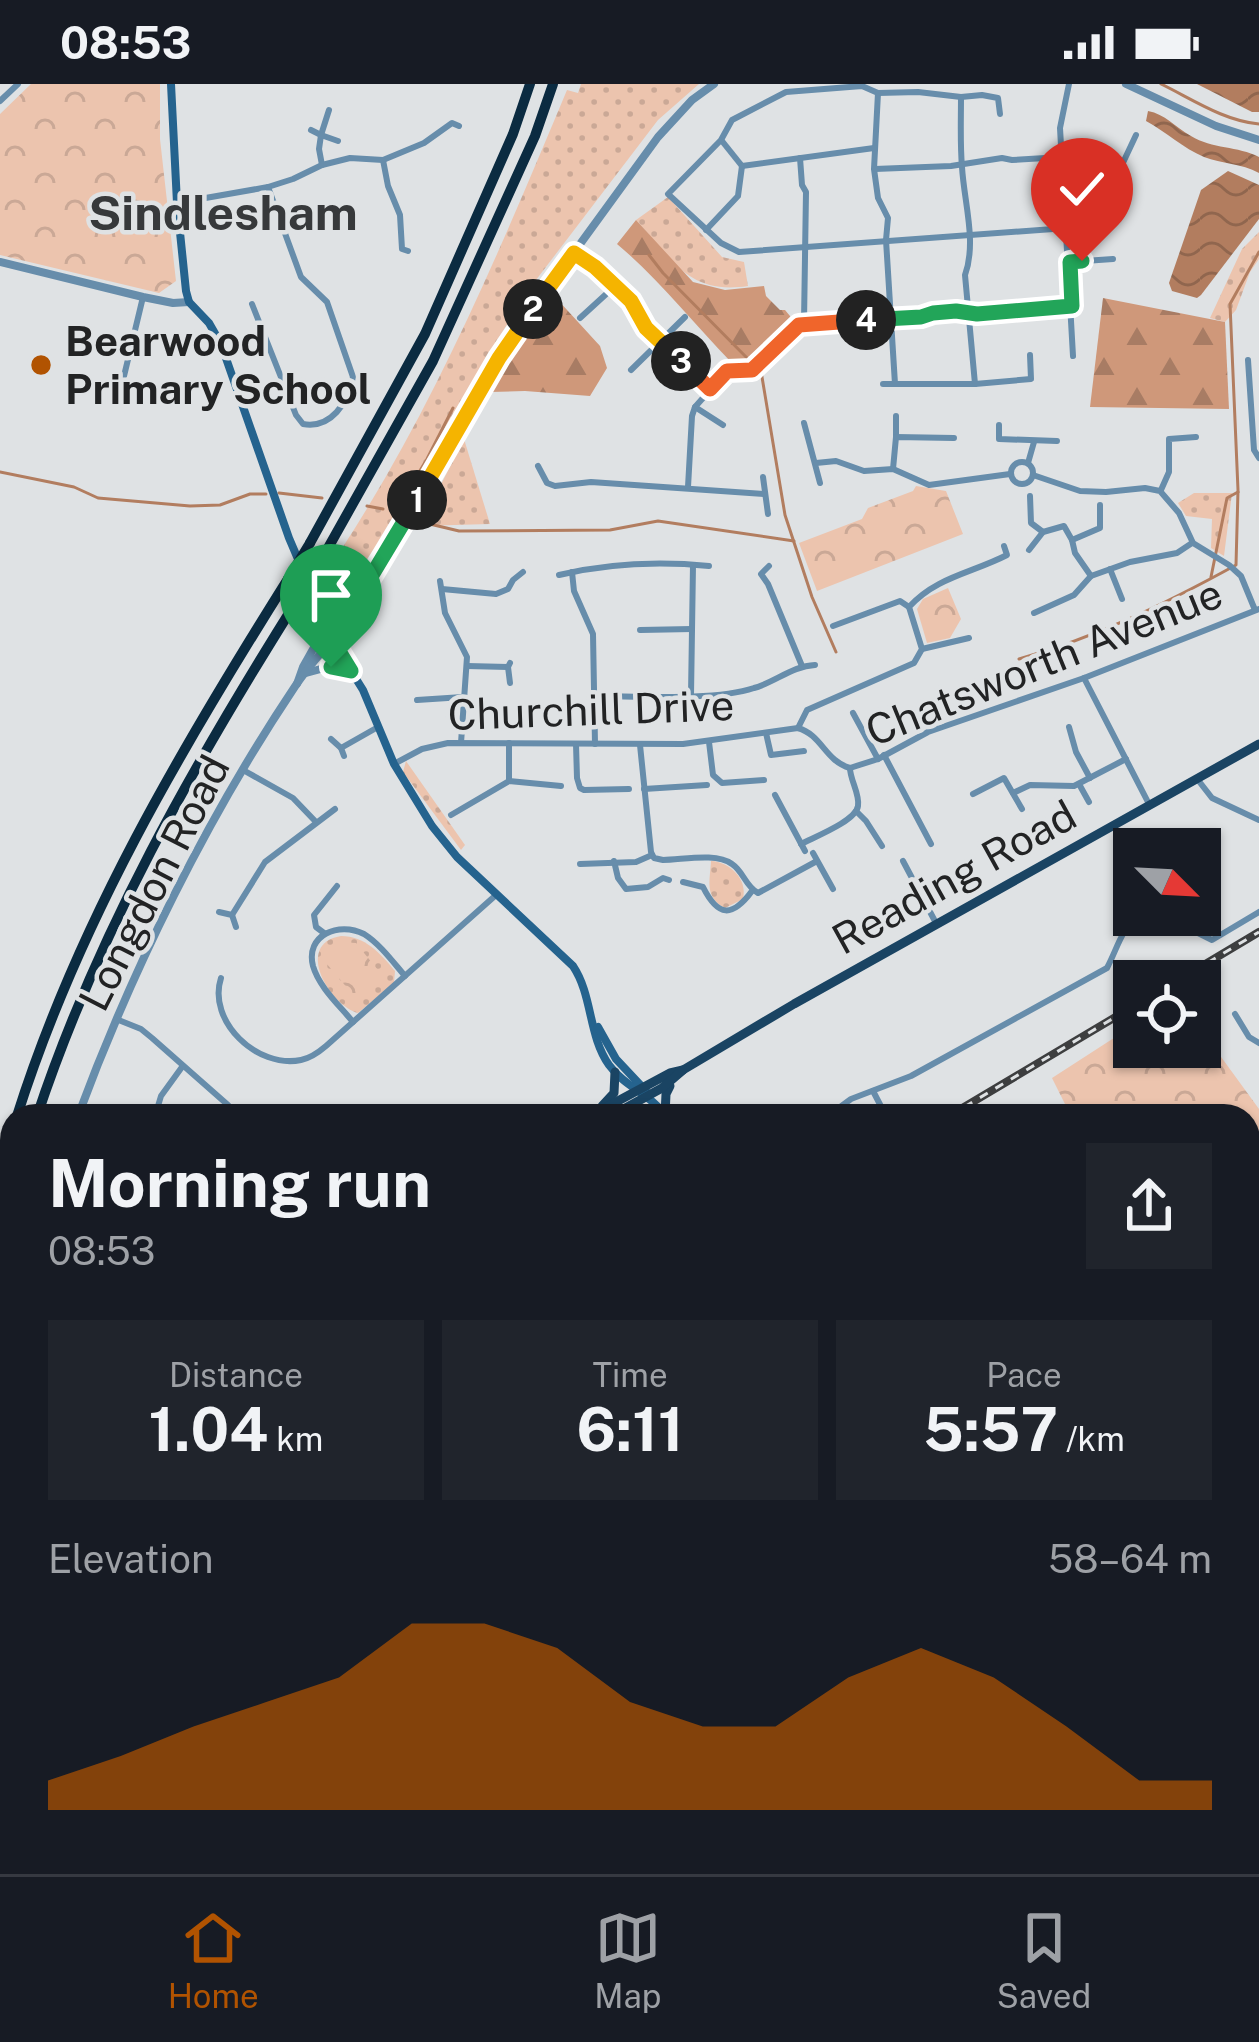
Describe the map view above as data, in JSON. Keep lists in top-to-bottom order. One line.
{"streets":{"main road":["Reading Road"],"street":["Chatsworth Avenue","Churchill Drive","Longdon Road"]},"crossings":[["Chatsworth Avenue","Churchill Drive"]],"districts":["Sindlesham"],"places":["Bearwood Primary School"],"north":"bottom right","page":{"status":"08:53","pins":["2","4","3","1"],"heading":["Morning run","08:53"],"stats":[["Distance","1.04 km"],["Time","6:11"],["Pace","5:57 /km"]],"chart":["Elevation","58–64 m"],"tabs":["Home","Map","Saved"]}}
